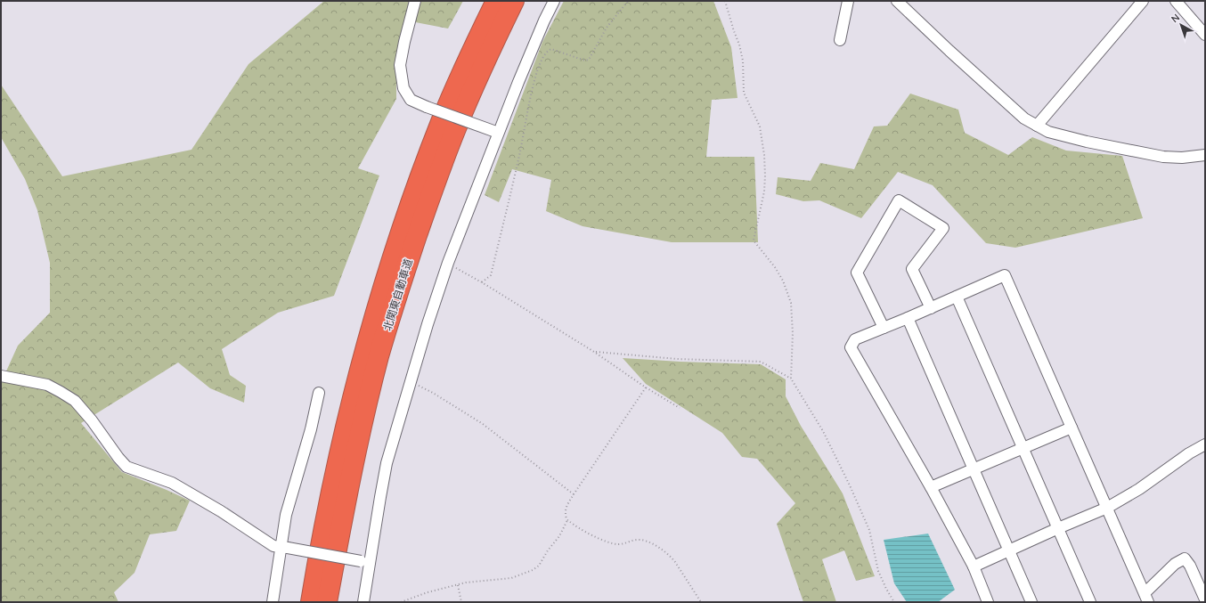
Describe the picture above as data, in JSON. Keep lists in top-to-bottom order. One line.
{"streets":{"highway":["北関東自動車道"]},"north":"top left"}
